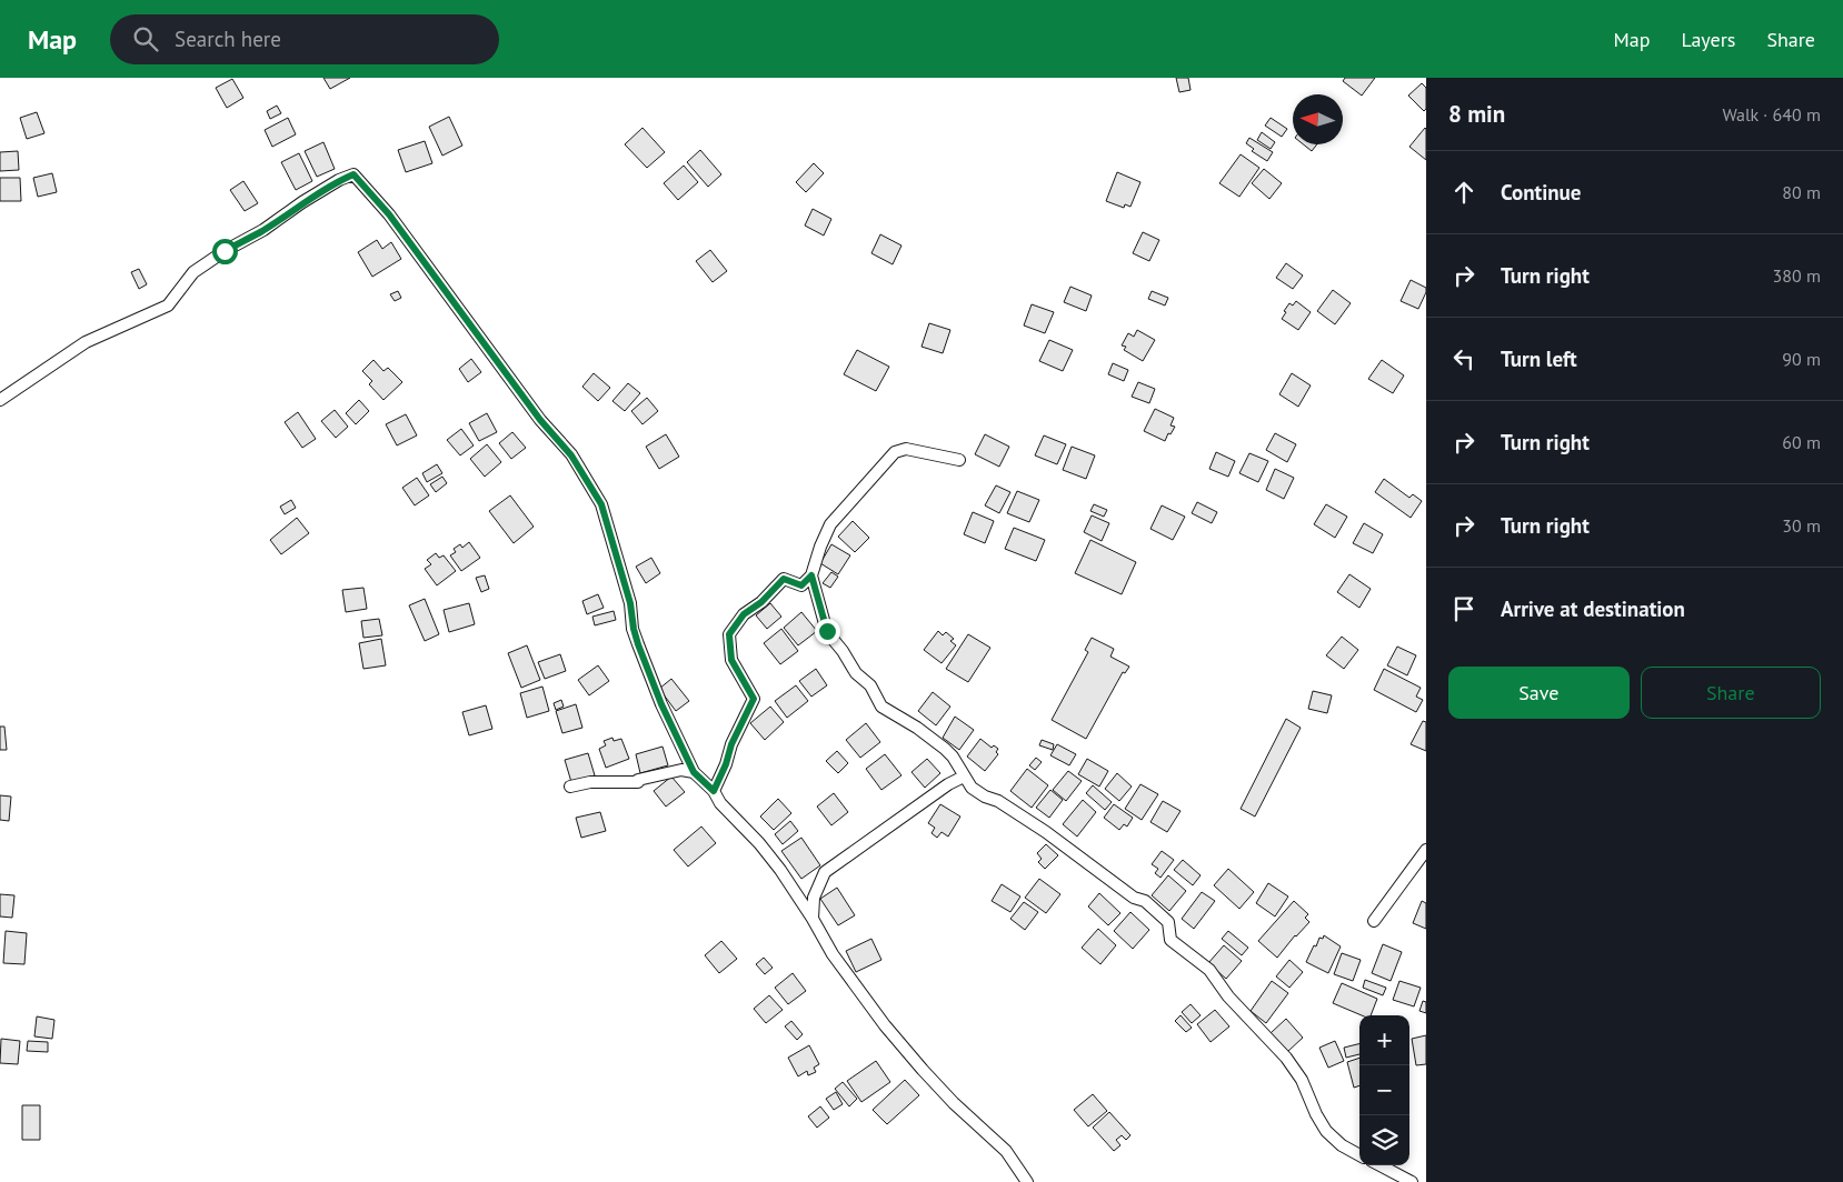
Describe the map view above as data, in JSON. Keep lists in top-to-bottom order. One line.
{"north":"left","page":{"header":"Map","search":"Search here","nav":["Map","Layers","Share"],"heading":["8 min","Walk · 640 m"],"list":[["Continue","80 m"],["Turn right","380 m"],["Turn left","90 m"],["Turn right","60 m"],["Turn right","30 m"],"Arrive at destination"],"buttons":["Save","Share"],"map_buttons":["+","−"]}}
